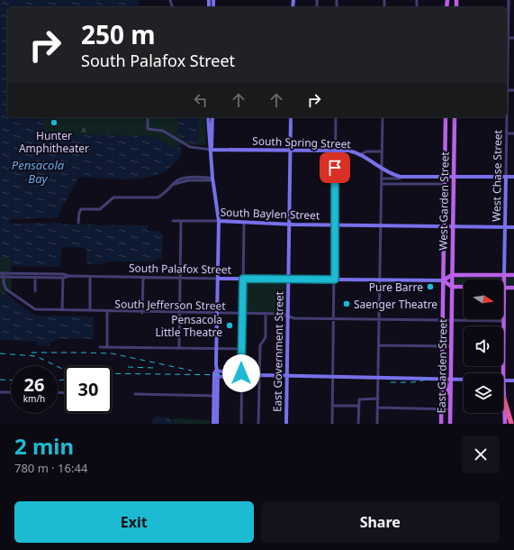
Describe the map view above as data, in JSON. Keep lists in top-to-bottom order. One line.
{"streets":{"main road":["West Chase Street","West Garden Street","East Garden Street"],"street":["South Spring Street","South Baylen Street","South Palafox Street","South Jefferson Street","East Government Street"]},"crossings":[["South Spring Street","West Chase Street"],["South Spring Street","West Garden Street"],["South Spring Street","East Government Street"],["West Chase Street","South Baylen Street"],["West Chase Street","South Jefferson Street"],["West Garden Street","South Baylen Street"],["West Garden Street","South Palafox Street"],["West Garden Street","East Garden Street"],["South Baylen Street","East Government Street"],["South Palafox Street","South Jefferson Street"],["South Palafox Street","East Government Street"],["South Palafox Street","East Garden Street"],["South Jefferson Street","East Government Street"],["South Jefferson Street","East Garden Street"]],"water":["Pensacola Bay"],"places":["Hunter Amphitheater","Pure Barre","Saenger Theatre","Pensacola Little Theatre"],"north":"right","page":{"turn":["250 m","South Palafox Street"],"speed":"26 km/h","limit":"30","heading":["2 min","780 m · 16:44"],"buttons":["Exit","Share"]}}
